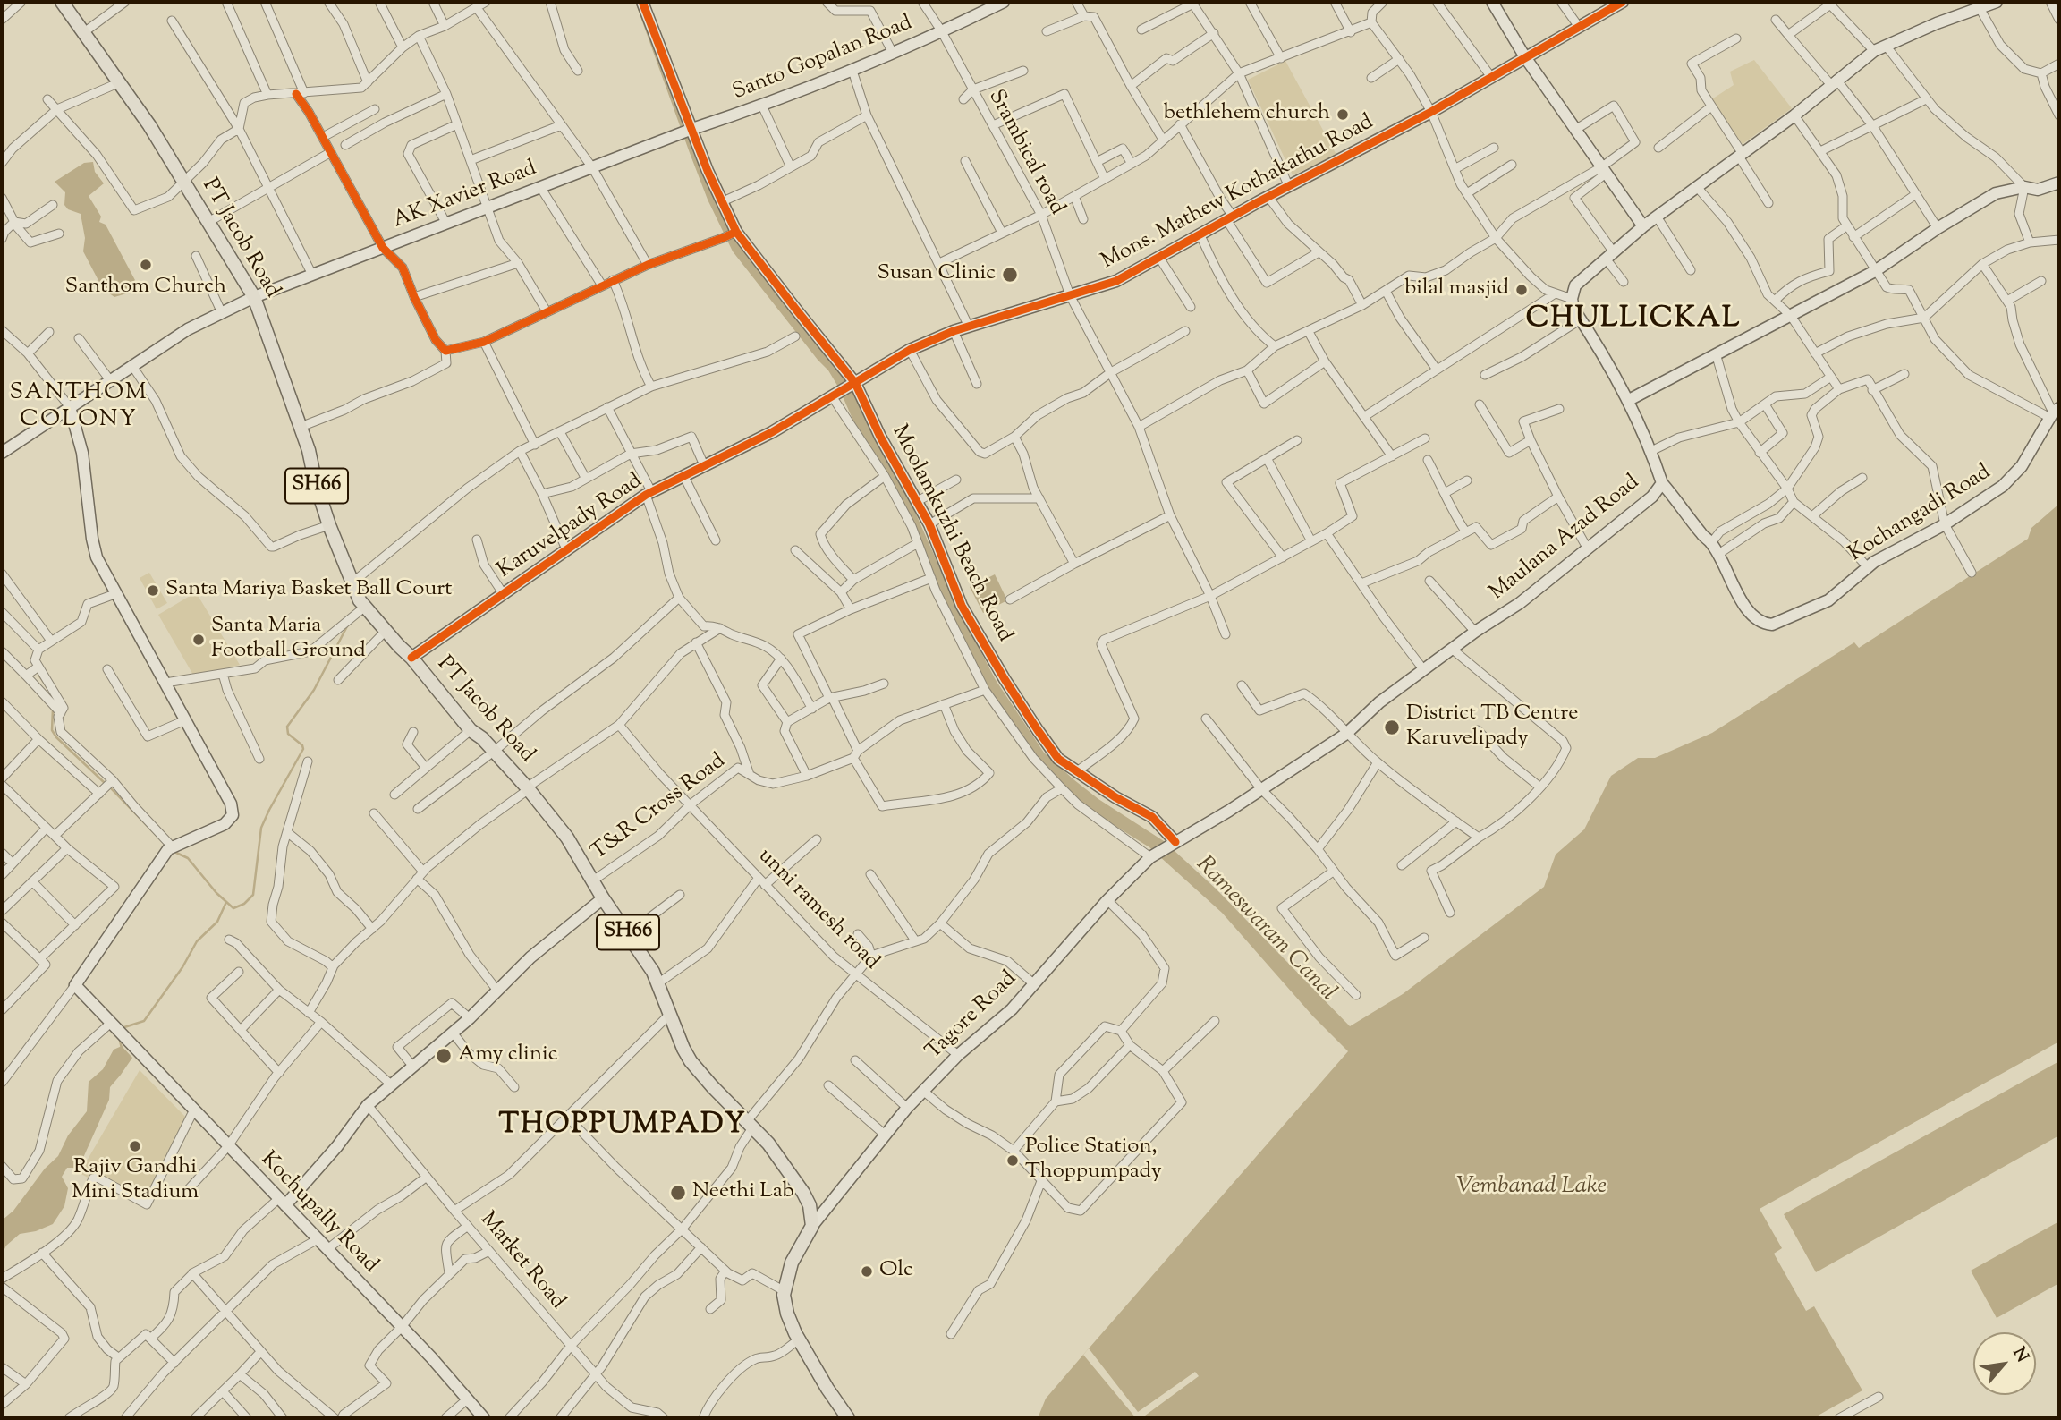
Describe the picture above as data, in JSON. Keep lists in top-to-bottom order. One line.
{"streets":{"main road":["Santo Gopalan Road","Mons. Mathew Kothakathu Road","AK Xavier Road","PT Jacob Road","SH66","Kochangadi Road","Karuvelpady Road","Moolamkuzhi Beach Road","Maulana Azad Road","T&R Cross Road","Tagore Road","Kochupally Road"],"street":["Srambical road","unni ramesh road","Market Road"]},"crossings":[["Santo Gopalan Road","Srambical road"],["Santo Gopalan Road","AK Xavier Road"],["Santo Gopalan Road","Moolamkuzhi Beach Road"],["Srambical road","Mons. Mathew Kothakathu Road"],["Mons. Mathew Kothakathu Road","Karuvelpady Road"],["Mons. Mathew Kothakathu Road","Moolamkuzhi Beach Road"],["AK Xavier Road","PT Jacob Road"],["AK Xavier Road","Moolamkuzhi Beach Road"],["PT Jacob Road","Karuvelpady Road"],["PT Jacob Road","T&R Cross Road"],["PT Jacob Road","Tagore Road"],["Kochangadi Road","Maulana Azad Road"],["Karuvelpady Road","Moolamkuzhi Beach Road"],["Moolamkuzhi Beach Road","Maulana Azad Road"],["Moolamkuzhi Beach Road","Tagore Road"],["Maulana Azad Road","Tagore Road"],["T&R Cross Road","unni ramesh road"],["T&R Cross Road","Kochupally Road"],["T&R Cross Road","Market Road"],["unni ramesh road","Tagore Road"]],"districts":["CHULLICKAL","SANTHOM COLONY","THOPPUMPADY"],"water":["Rameswaram Canal","Vembanad Lake"],"places":["bethlehem church","Santhom Church","Susan Clinic","bilal masjid","Santa Mariya Basket Ball Court","Santa Maria Football Ground","District TB Centre Karuvelipady","Amy clinic","Rajiv Gandhi Mini Stadium","Police Station, Thoppumpady","Neethi Lab","Olc"],"north":"top right"}
